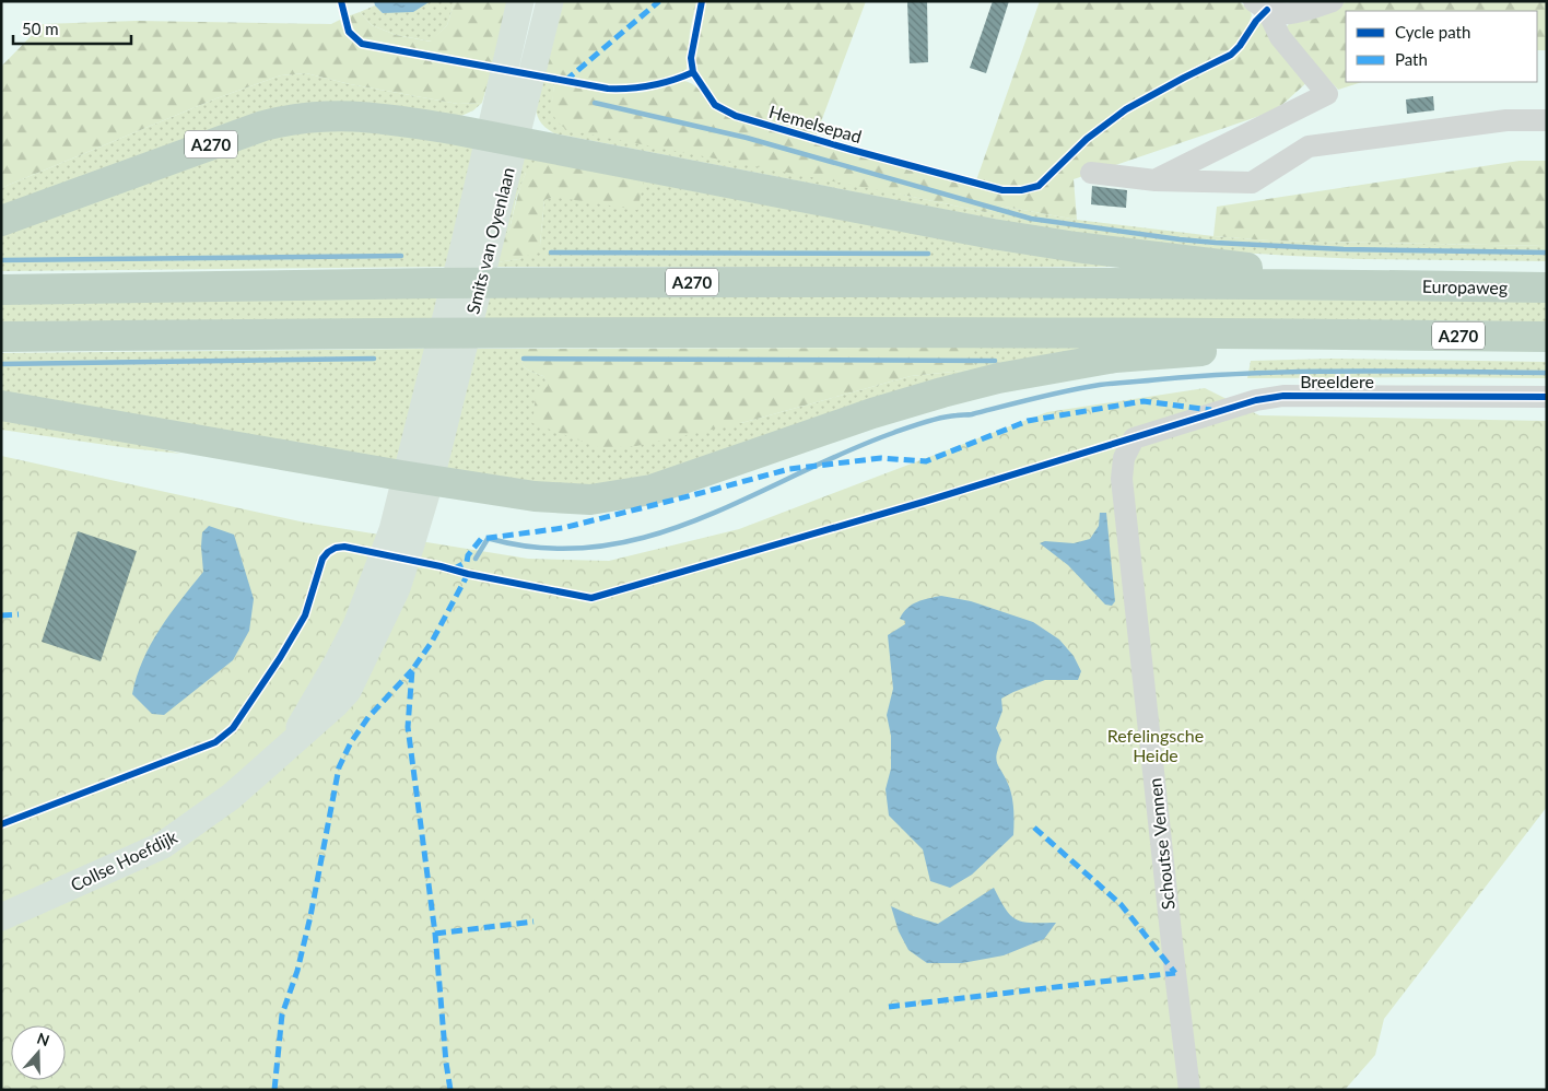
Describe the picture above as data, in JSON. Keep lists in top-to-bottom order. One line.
{"streets":{"highway":["A270","Europaweg"],"main road":["Smits van Oyenlaan","Collse Hoefdijk"],"street":["Breeldere","Schoutse Vennen"],"cycle path":["Hemelsepad"]},"crossings":[["A270","Smits van Oyenlaan"],["A270","Europaweg"],["A270","Collse Hoefdijk"],["Smits van Oyenlaan","Collse Hoefdijk"],["Breeldere","Schoutse Vennen"]],"parks":["Refelingsche Heide"],"legend":["Cycle path","Path"],"scale_bar":"50 m","north":"top"}
